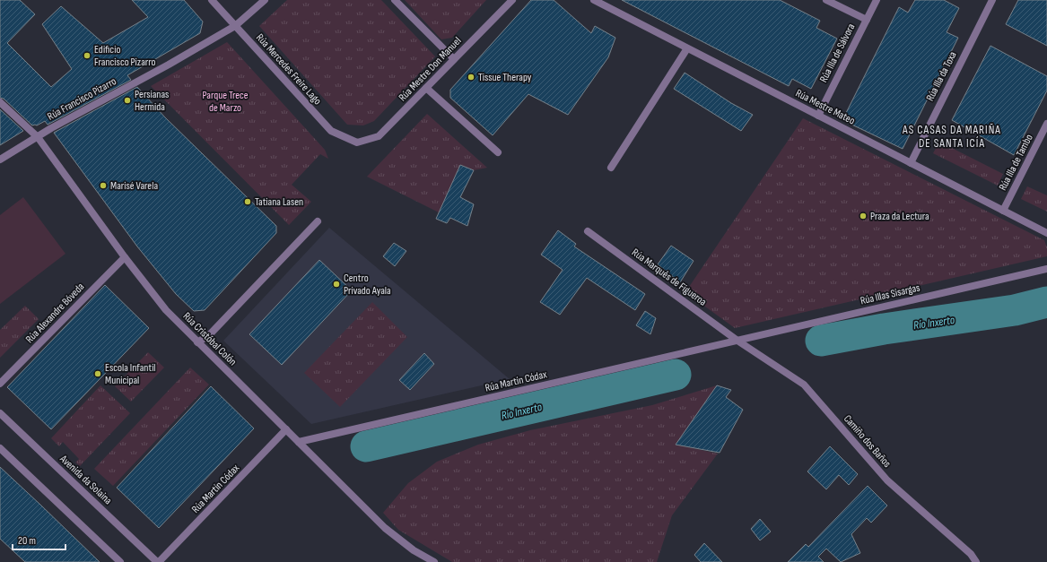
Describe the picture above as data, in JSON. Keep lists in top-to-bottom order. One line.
{"streets":{"street":["Rúa Illa de Sálvora","Rúa Mercedes Freire Lago","Rúa Mestre Don Manuel","Rúa Illa da Toxa","Rúa Francisco Pizarro","Rúa Mestre Mateo","Rúa Illa de Tambo","Rúa Marqués de Figueroa","Rúa Illas Sisargas","Rúa Alexandre Bóveda","Rúa Cristóbal Colón","Rúa Martín Códax","Camiño dos Baños","Avenida da Solaina"]},"crossings":[["Rúa Illa de Sálvora","Rúa Mestre Mateo"],["Rúa Mercedes Freire Lago","Rúa Mestre Don Manuel"],["Rúa Mercedes Freire Lago","Rúa Francisco Pizarro"],["Rúa Illa da Toxa","Rúa Mestre Mateo"],["Rúa Francisco Pizarro","Rúa Cristóbal Colón"],["Rúa Mestre Mateo","Rúa Illa de Tambo"],["Rúa Marqués de Figueroa","Rúa Illas Sisargas"],["Rúa Marqués de Figueroa","Rúa Martín Códax"],["Rúa Marqués de Figueroa","Camiño dos Baños"],["Rúa Illas Sisargas","Rúa Martín Códax"],["Rúa Illas Sisargas","Camiño dos Baños"],["Rúa Alexandre Bóveda","Rúa Cristóbal Colón"],["Rúa Cristóbal Colón","Rúa Martín Códax"],["Rúa Martín Códax","Camiño dos Baños"],["Rúa Martín Códax","Avenida da Solaina"]],"districts":["AS CASAS DA MARIÑA DE SANTA ICÍA"],"water":["Río Inxerto"],"parks":["Parque Trece de Marzo"],"places":["Edificio Francisco Pizarro","Tissue Therapy","Persianas Hermida","Marisé Varela","Tatiana Lasen","Praza da Lectura","Centro Privado Ayala","Escola Infantil Municipal"],"scale_bar":"20 m"}
